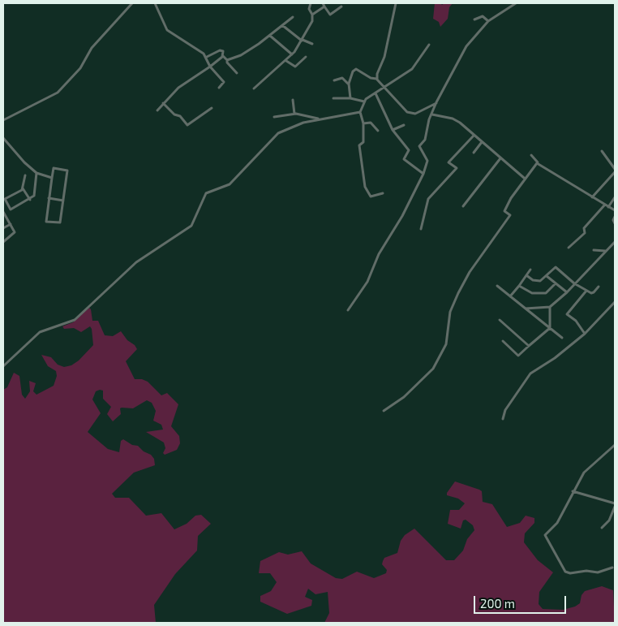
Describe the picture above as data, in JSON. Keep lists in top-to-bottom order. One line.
{"scale_bar":"200 m"}
